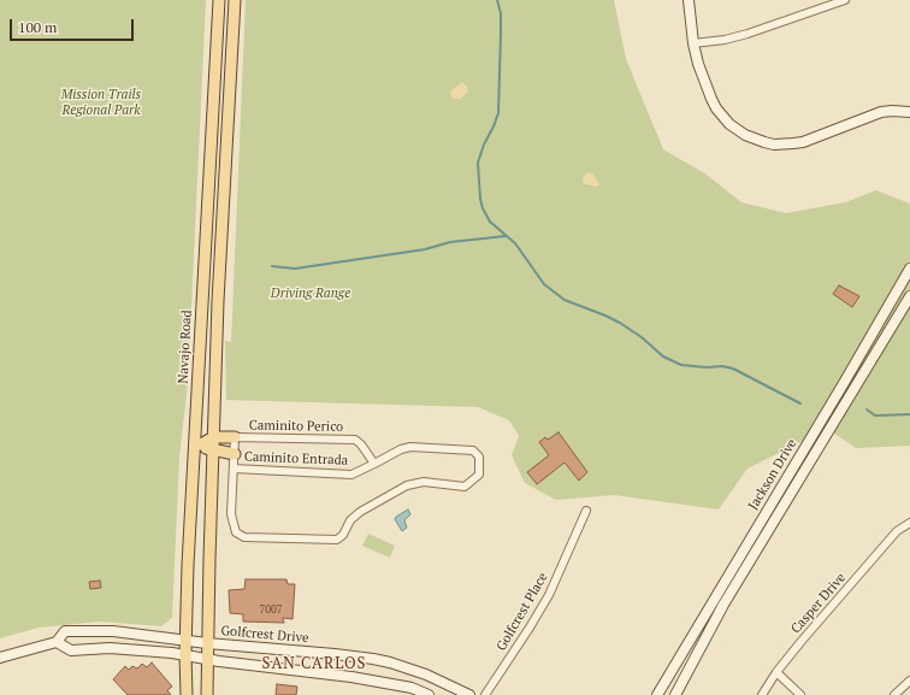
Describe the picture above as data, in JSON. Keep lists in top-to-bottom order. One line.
{"streets":{"main road":["Navajo Road","Jackson Drive","Golfcrest Drive"],"street":["Caminito Perico","Caminito Entrada","Casper Drive","Golfcrest Place"]},"crossings":[["Navajo Road","Golfcrest Drive"],["Caminito Perico","Caminito Entrada"]],"districts":["SAN CARLOS"],"parks":["Mission Trails Regional Park","Driving Range"],"house_numbers":["7007"],"scale_bar":"100 m"}
